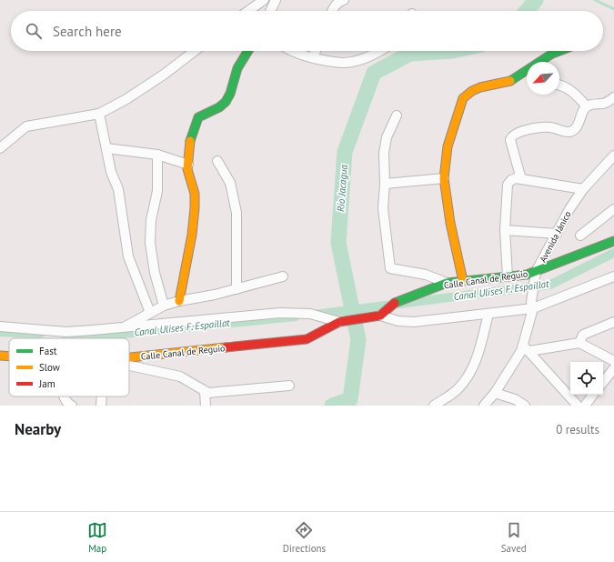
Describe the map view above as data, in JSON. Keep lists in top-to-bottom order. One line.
{"streets":{"street":["Avenida Jánico","Calle Canal de Reguio"]},"crossings":[["Avenida Jánico","Calle Canal de Reguio"]],"water":["Río Jacagua","Canal Ulises F. Espaillat"],"legend":["Fast","Slow","Jam"],"north":"bottom left","page":{"search":"Search here","heading":["Nearby","0 results"],"nav":["Map","Directions","Saved"]}}
